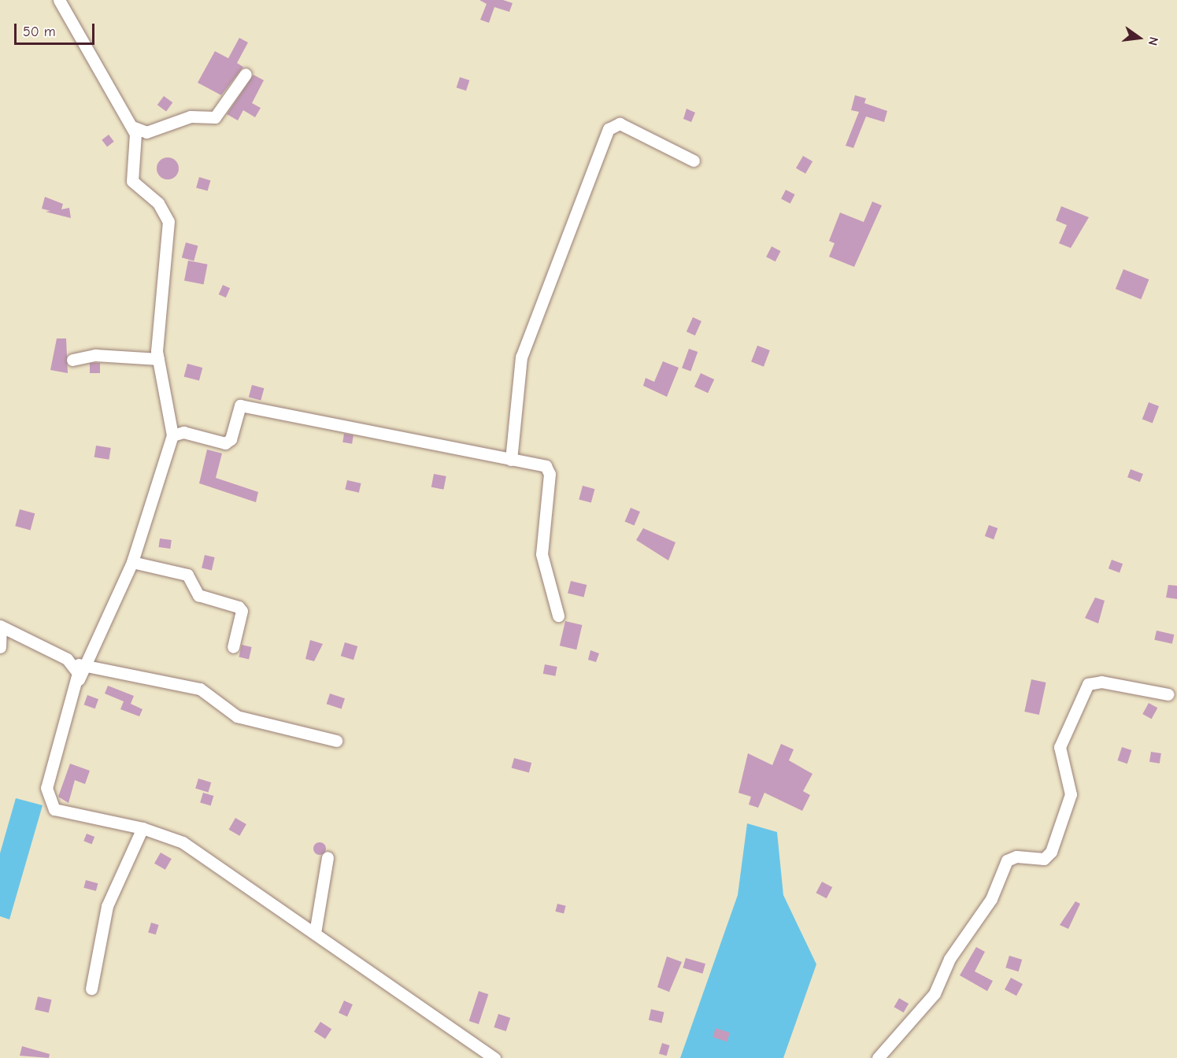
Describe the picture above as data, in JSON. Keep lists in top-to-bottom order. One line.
{"scale_bar":"50 m","north":"right"}
